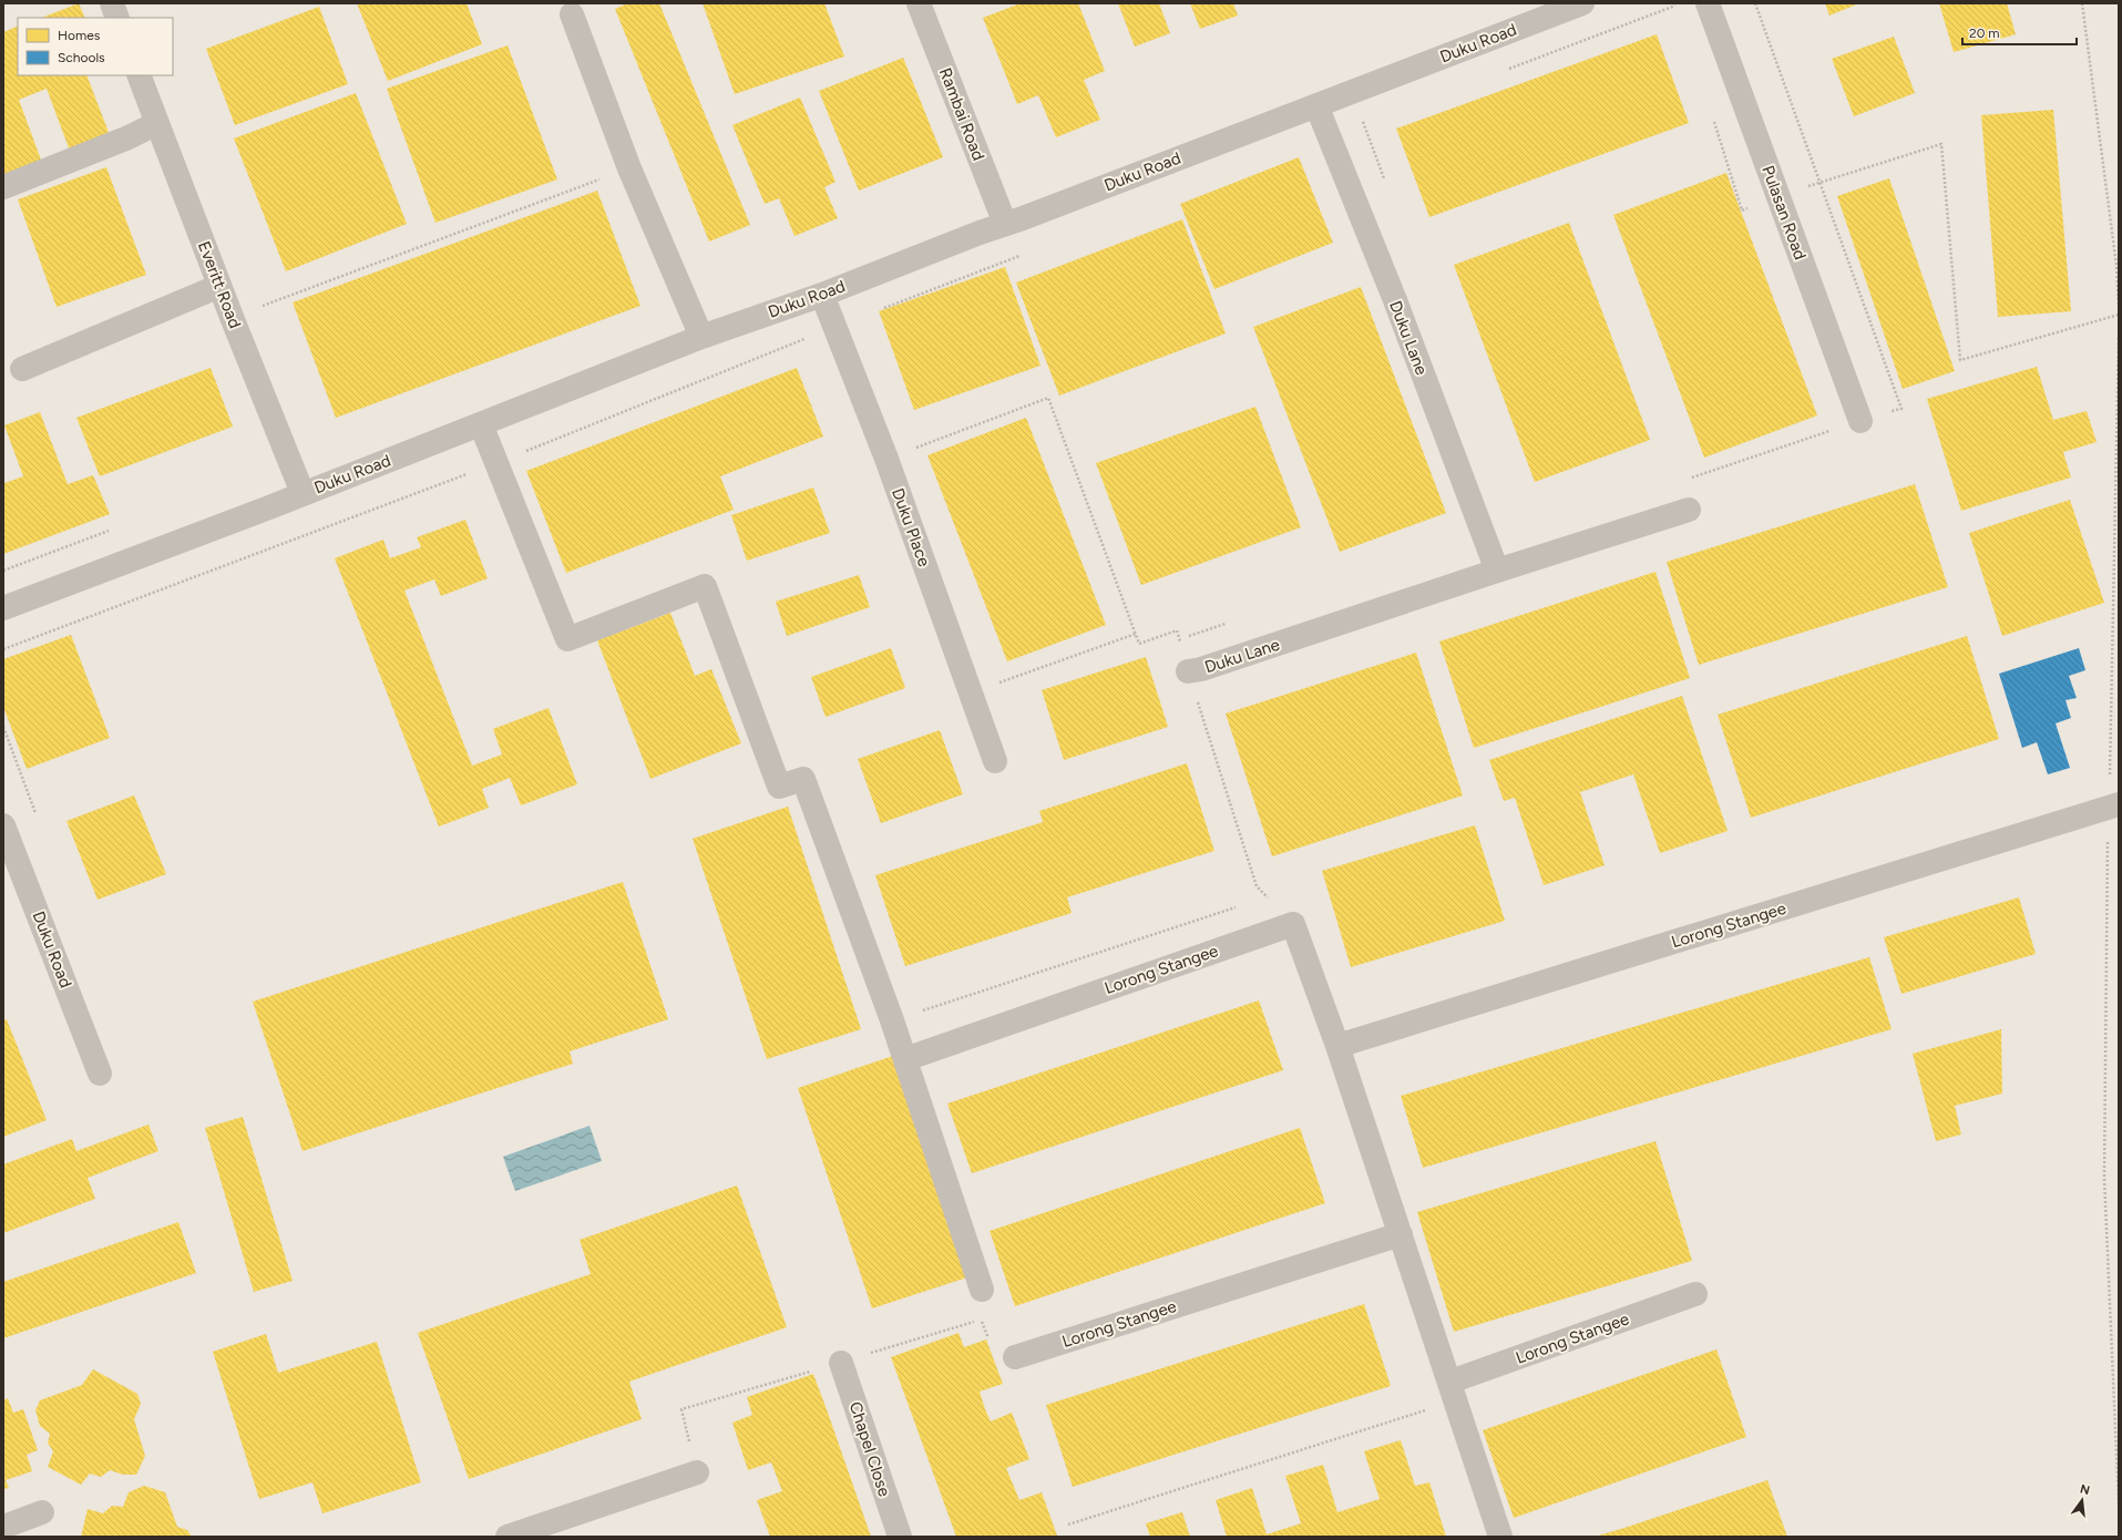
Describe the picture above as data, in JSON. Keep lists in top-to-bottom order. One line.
{"streets":{"street":["Duku Road","Rambai Road","Pulasan Road","Everitt Road","Duku Lane","Duku Place","Lorong Stangee","Chapel Close"]},"crossings":[["Duku Road","Rambai Road"],["Duku Road","Everitt Road"],["Duku Road","Duku Lane"],["Duku Road","Duku Place"]],"legend":["Homes","Schools"],"scale_bar":"20 m","north":"top"}
